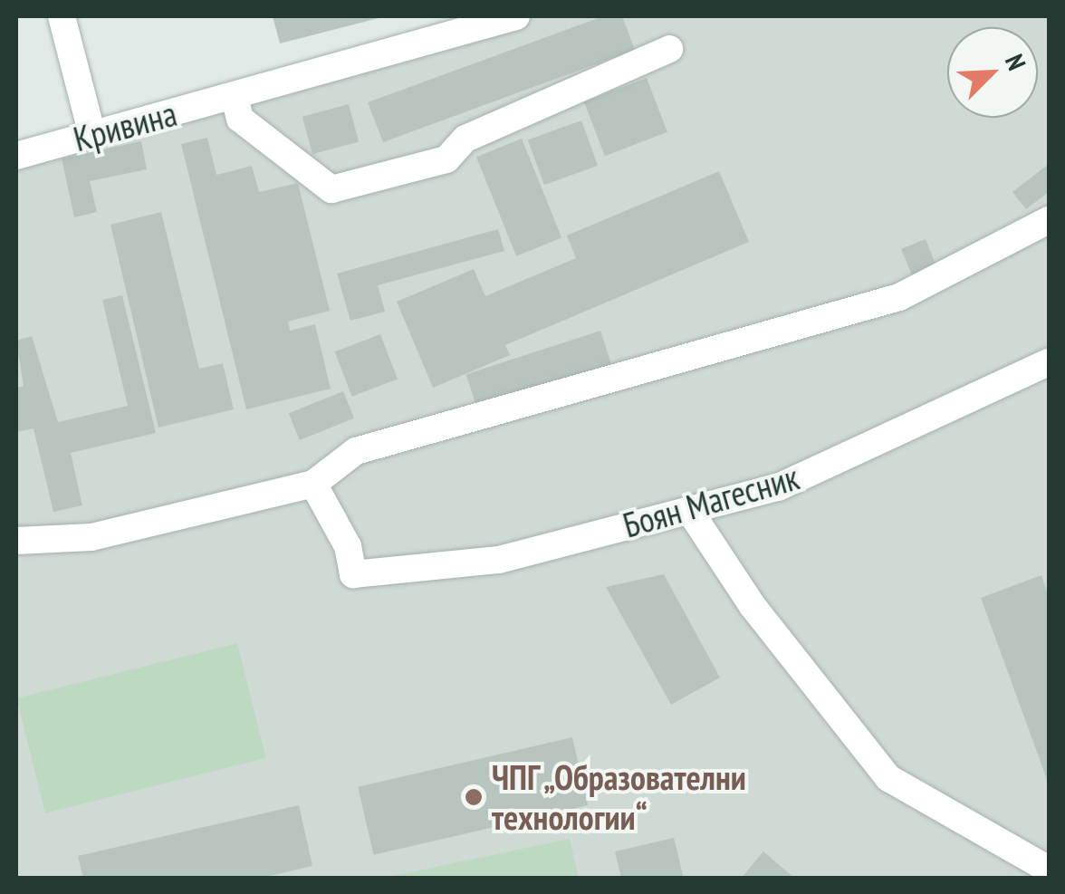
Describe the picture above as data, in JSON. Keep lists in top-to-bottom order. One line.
{"streets":{"street":["Кривина","Боян Магесник"]},"places":["ЧПГ „Образователни технологии“"],"north":"top right"}
